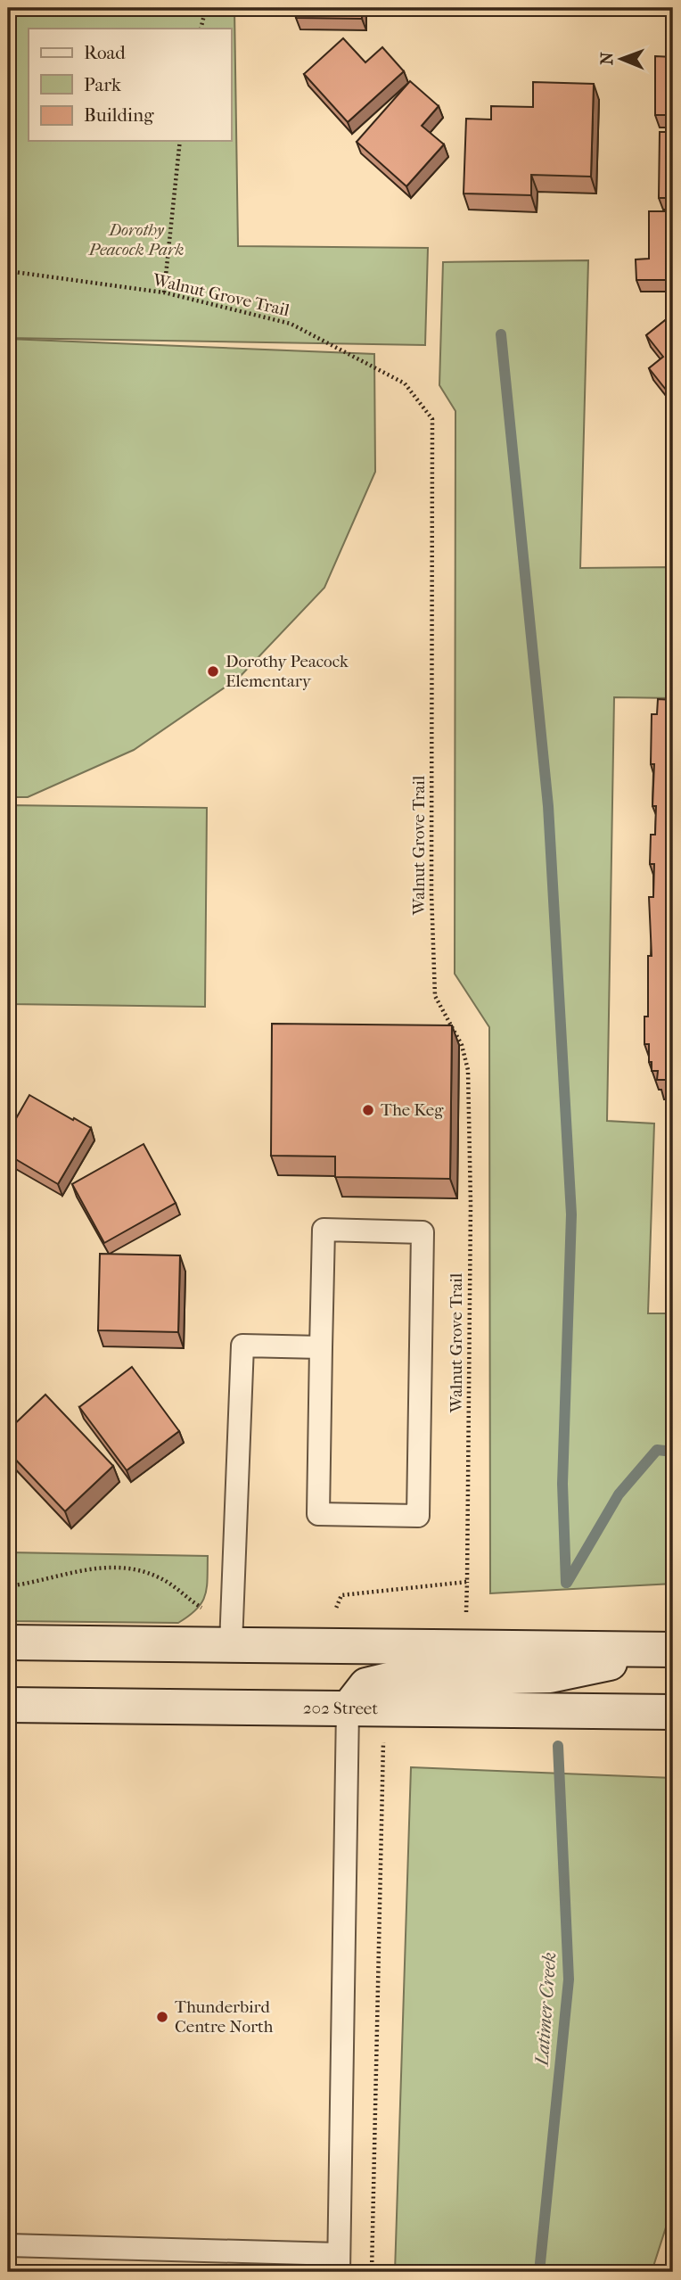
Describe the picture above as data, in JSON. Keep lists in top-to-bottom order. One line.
{"streets":{"main road":["202 Street"],"path":["Walnut Grove Trail"]},"water":["Latimer Creek"],"parks":["Dorothy Peacock Park"],"places":["Dorothy Peacock Elementary","The Keg","Thunderbird Centre North"],"legend":["Road","Park","Building"],"north":"left"}
